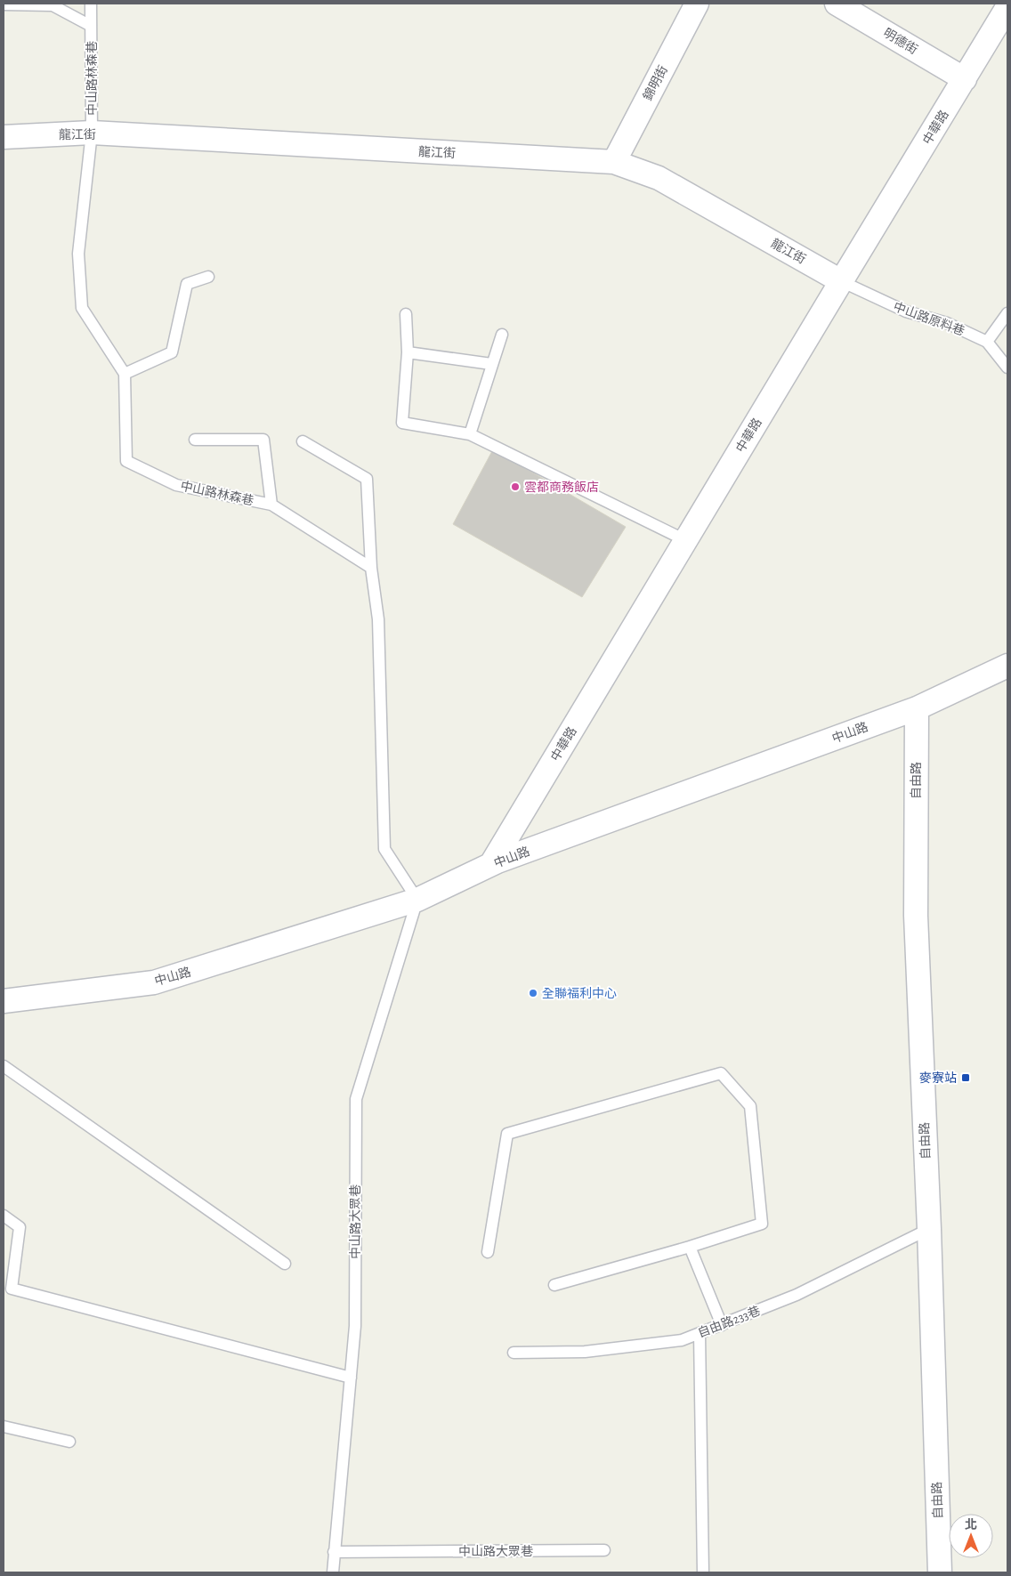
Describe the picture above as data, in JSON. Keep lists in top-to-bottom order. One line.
{"streets":{"street":["明德街","錦明街","中華路","龍江街","中山路","自由路"],"lane":["中山路林森巷","中山路原料巷","中山路大眾巷","自由路233巷"]},"crossings":[["明德街","中華路"],["中山路林森巷","龍江街"],["錦明街","龍江街"],["中華路","龍江街"],["中華路","中山路原料巷"],["中華路","中山路"],["龍江街","中山路原料巷"],["中山路","自由路"],["中山路","中山路大眾巷"],["自由路","自由路233巷"]],"places":{"other":["雲都商務飯店","全聯福利中心"],"transit":["麥寮站"]},"north":"top"}
